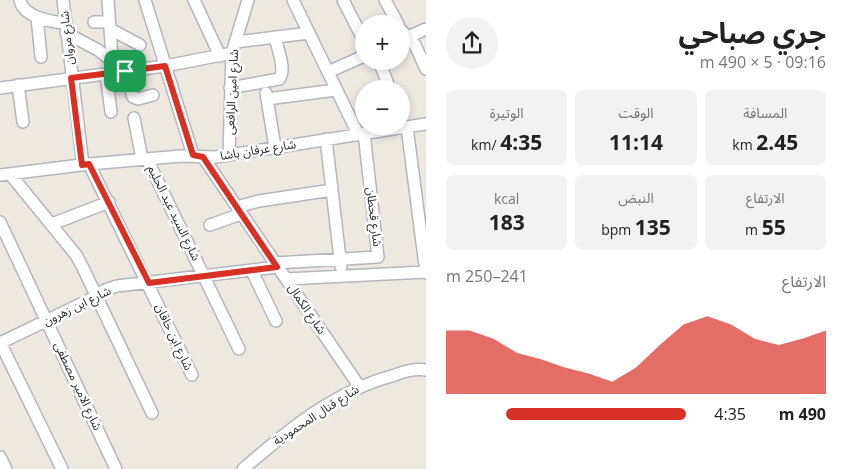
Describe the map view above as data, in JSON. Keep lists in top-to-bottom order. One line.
{"streets":{"street":["شارع مروان","شارع امين الرافعى","شارع عرفان باشا","شارع السيد عبد الحليم","شارع قحطان","شارع ابن زهرون","شارع الكمال","شارع ابن خاقان","شارع الامير مصطفى","شارع قنال المحمودية"]},"crossings":[["شارع مروان","شارع عرفان باشا"],["شارع مروان","شارع ابن خاقان"],["شارع امين الرافعى","شارع عرفان باشا"],["شارع عرفان باشا","شارع السيد عبد الحليم"],["شارع عرفان باشا","شارع الكمال"],["شارع عرفان باشا","شارع ابن خاقان"],["شارع السيد عبد الحليم","شارع ابن زهرون"],["شارع قحطان","شارع ابن زهرون"],["شارع قحطان","شارع الكمال"],["شارع ابن زهرون","شارع الكمال"],["شارع ابن زهرون","شارع ابن خاقان"],["شارع ابن زهرون","شارع الامير مصطفى"],["شارع الكمال","شارع قنال المحمودية"]],"page":{"heading":["جري صباحي","09:16 · 5 × 490 m"],"map_buttons":["+","−"],"stats":[["المسافة","2.45 km"],["الوقت","11:14"],["الوتيرة","4:35 /km"],["الارتفاع","55 m"],["النبض","135 bpm"],["kcal","183"]],"chart":["الارتفاع","241–250 m"],"list":[{"name":"490 m","note":"4:35"}]}}
